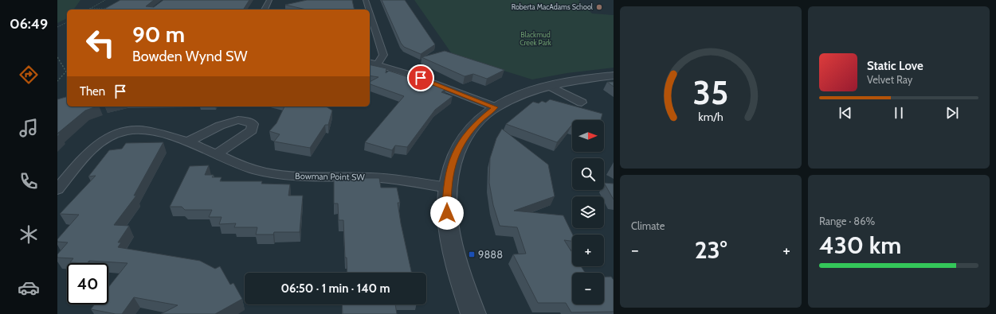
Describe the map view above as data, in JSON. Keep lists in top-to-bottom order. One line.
{"streets":{"street":["Bowman Point SW"]},"parks":["Blackmud Creek Park"],"places":{"other":["Roberta MacAdams School"],"transit":["9888"]},"north":"right","page":{"tabs":"06:49","turn":["90 m","Bowden Wynd SW"],"song":["Static Love","Velvet Ray"],"then":"Then","map_buttons":["+","−"],"tile":["Climate",["Range · 86%","430 km"]],"heat":["−","23°","+"],"limit":"40","trip":"06:50 · 1 min · 140 m","gauge":["35","km/h"]}}
